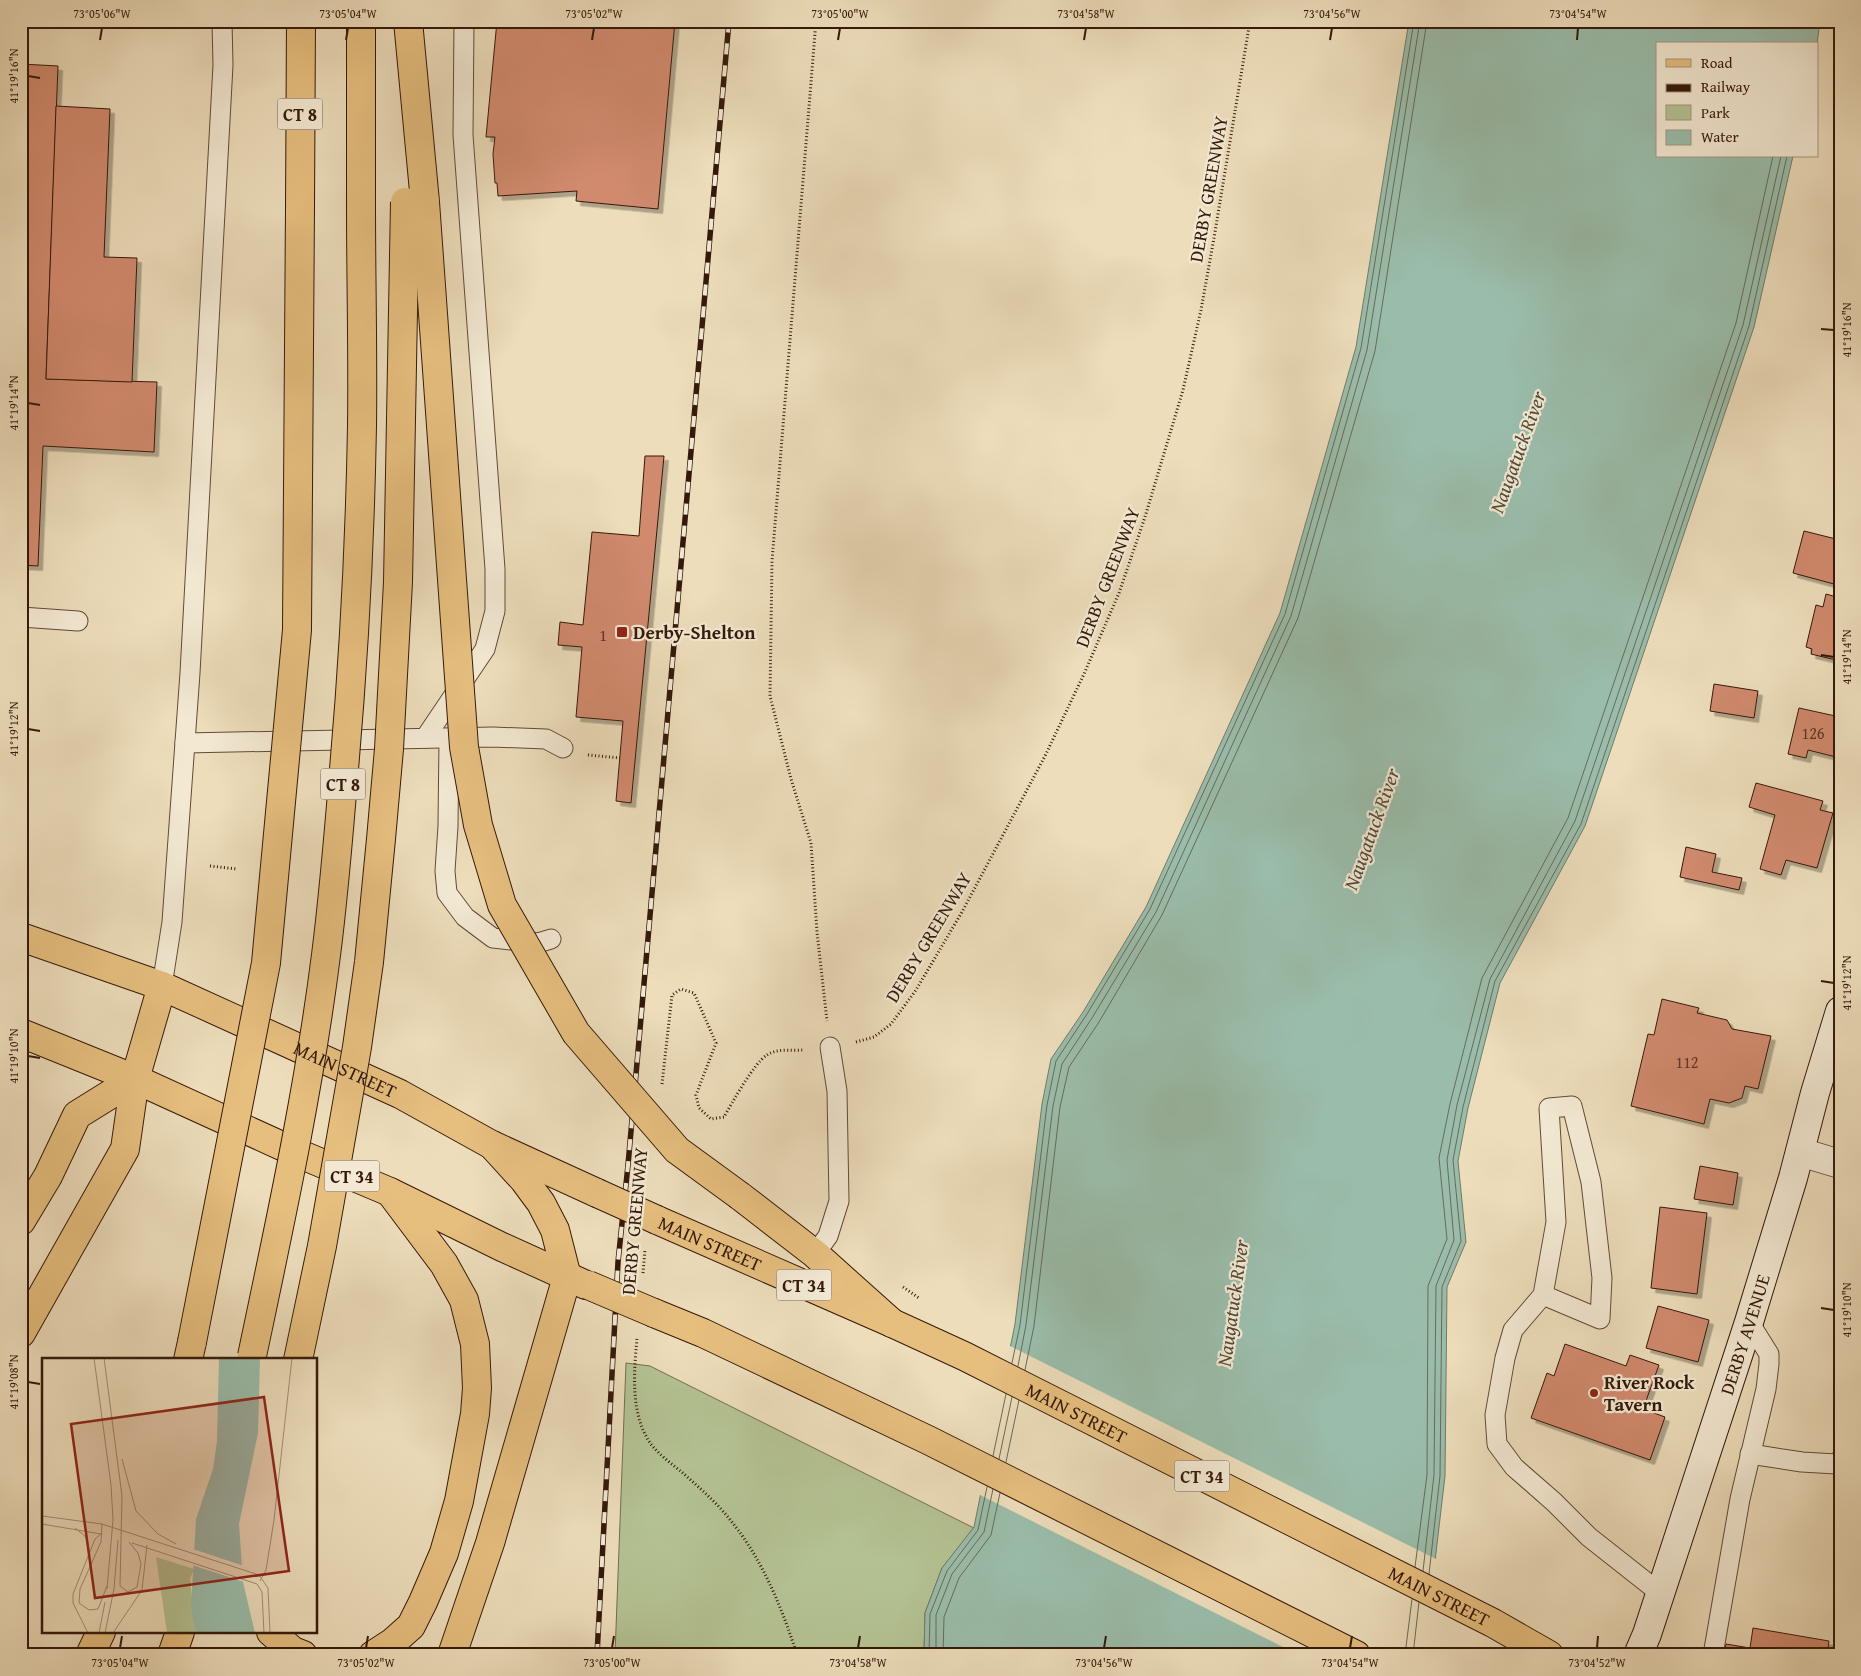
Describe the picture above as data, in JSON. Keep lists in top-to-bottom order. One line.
{"streets":{"main road":["CT 8","MAIN STREET","CT 34","DERBY AVENUE"],"path":["DERBY GREENWAY"]},"water":["Naugatuck River"],"places":{"transit":["Derby-Shelton"],"other":["River Rock Tavern"]},"house_numbers":["1","126","112"],"legend":["Road","Railway","Park","Water"],"coordinates":["73°05'06\"W","73°05'04\"W","73°05'02\"W","73°05'00\"W","73°04'58\"W","73°04'56\"W","73°04'54\"W","41°19'16\"N","41°19'14\"N","41°19'12\"N","41°19'10\"N","41°19'08\"N","73°04'52\"W"]}
